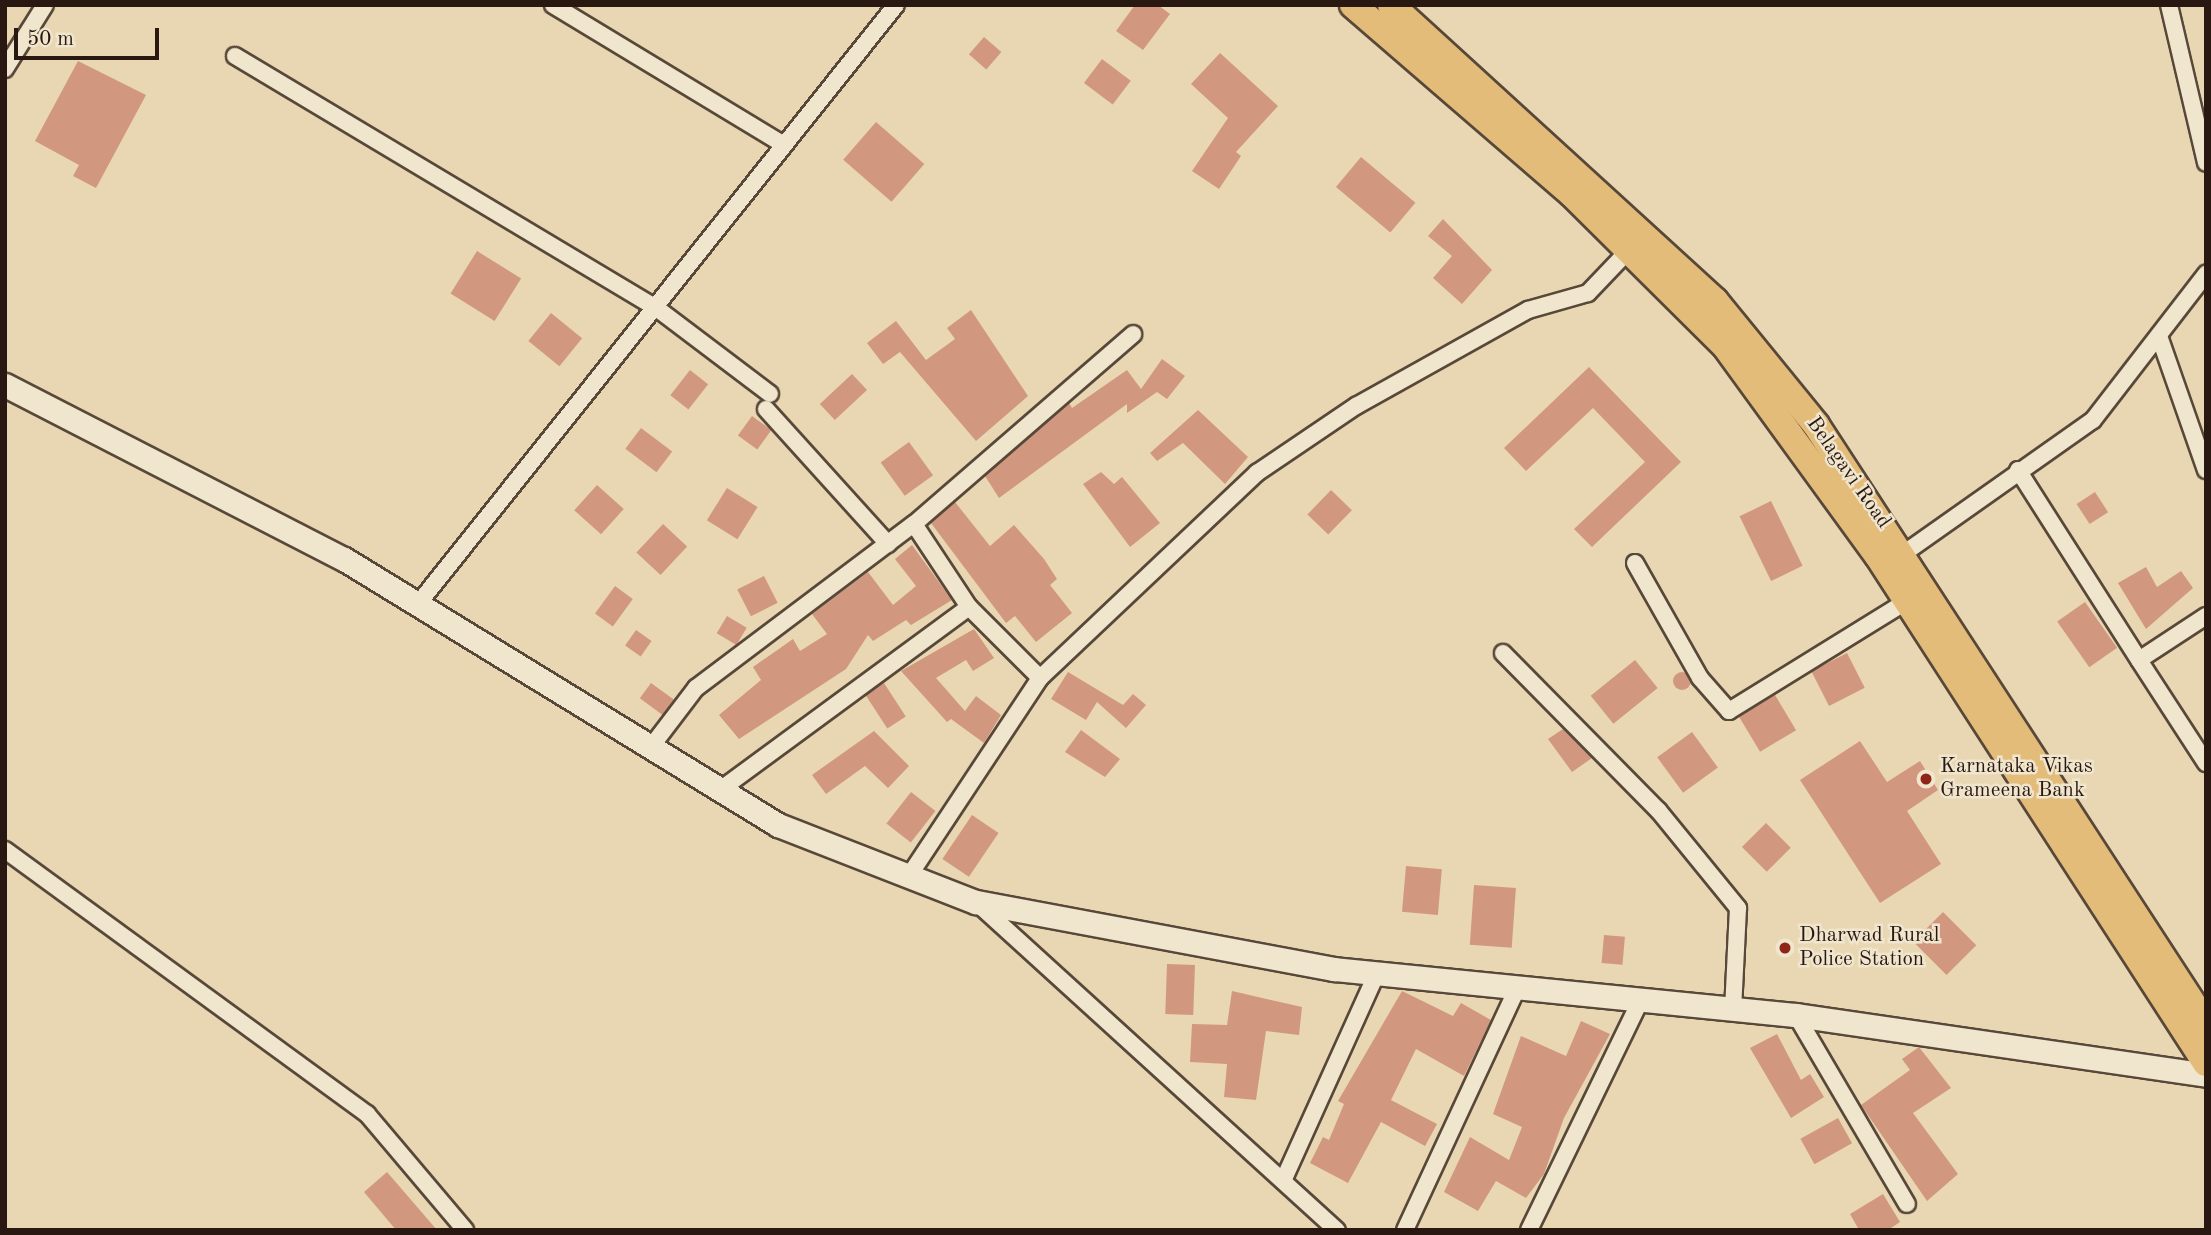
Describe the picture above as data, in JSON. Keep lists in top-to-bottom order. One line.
{"streets":{"main road":["Belagavi Road"]},"places":["Karnataka Vikas Grameena Bank","Dharwad Rural Police Station"],"scale_bar":"50 m"}
